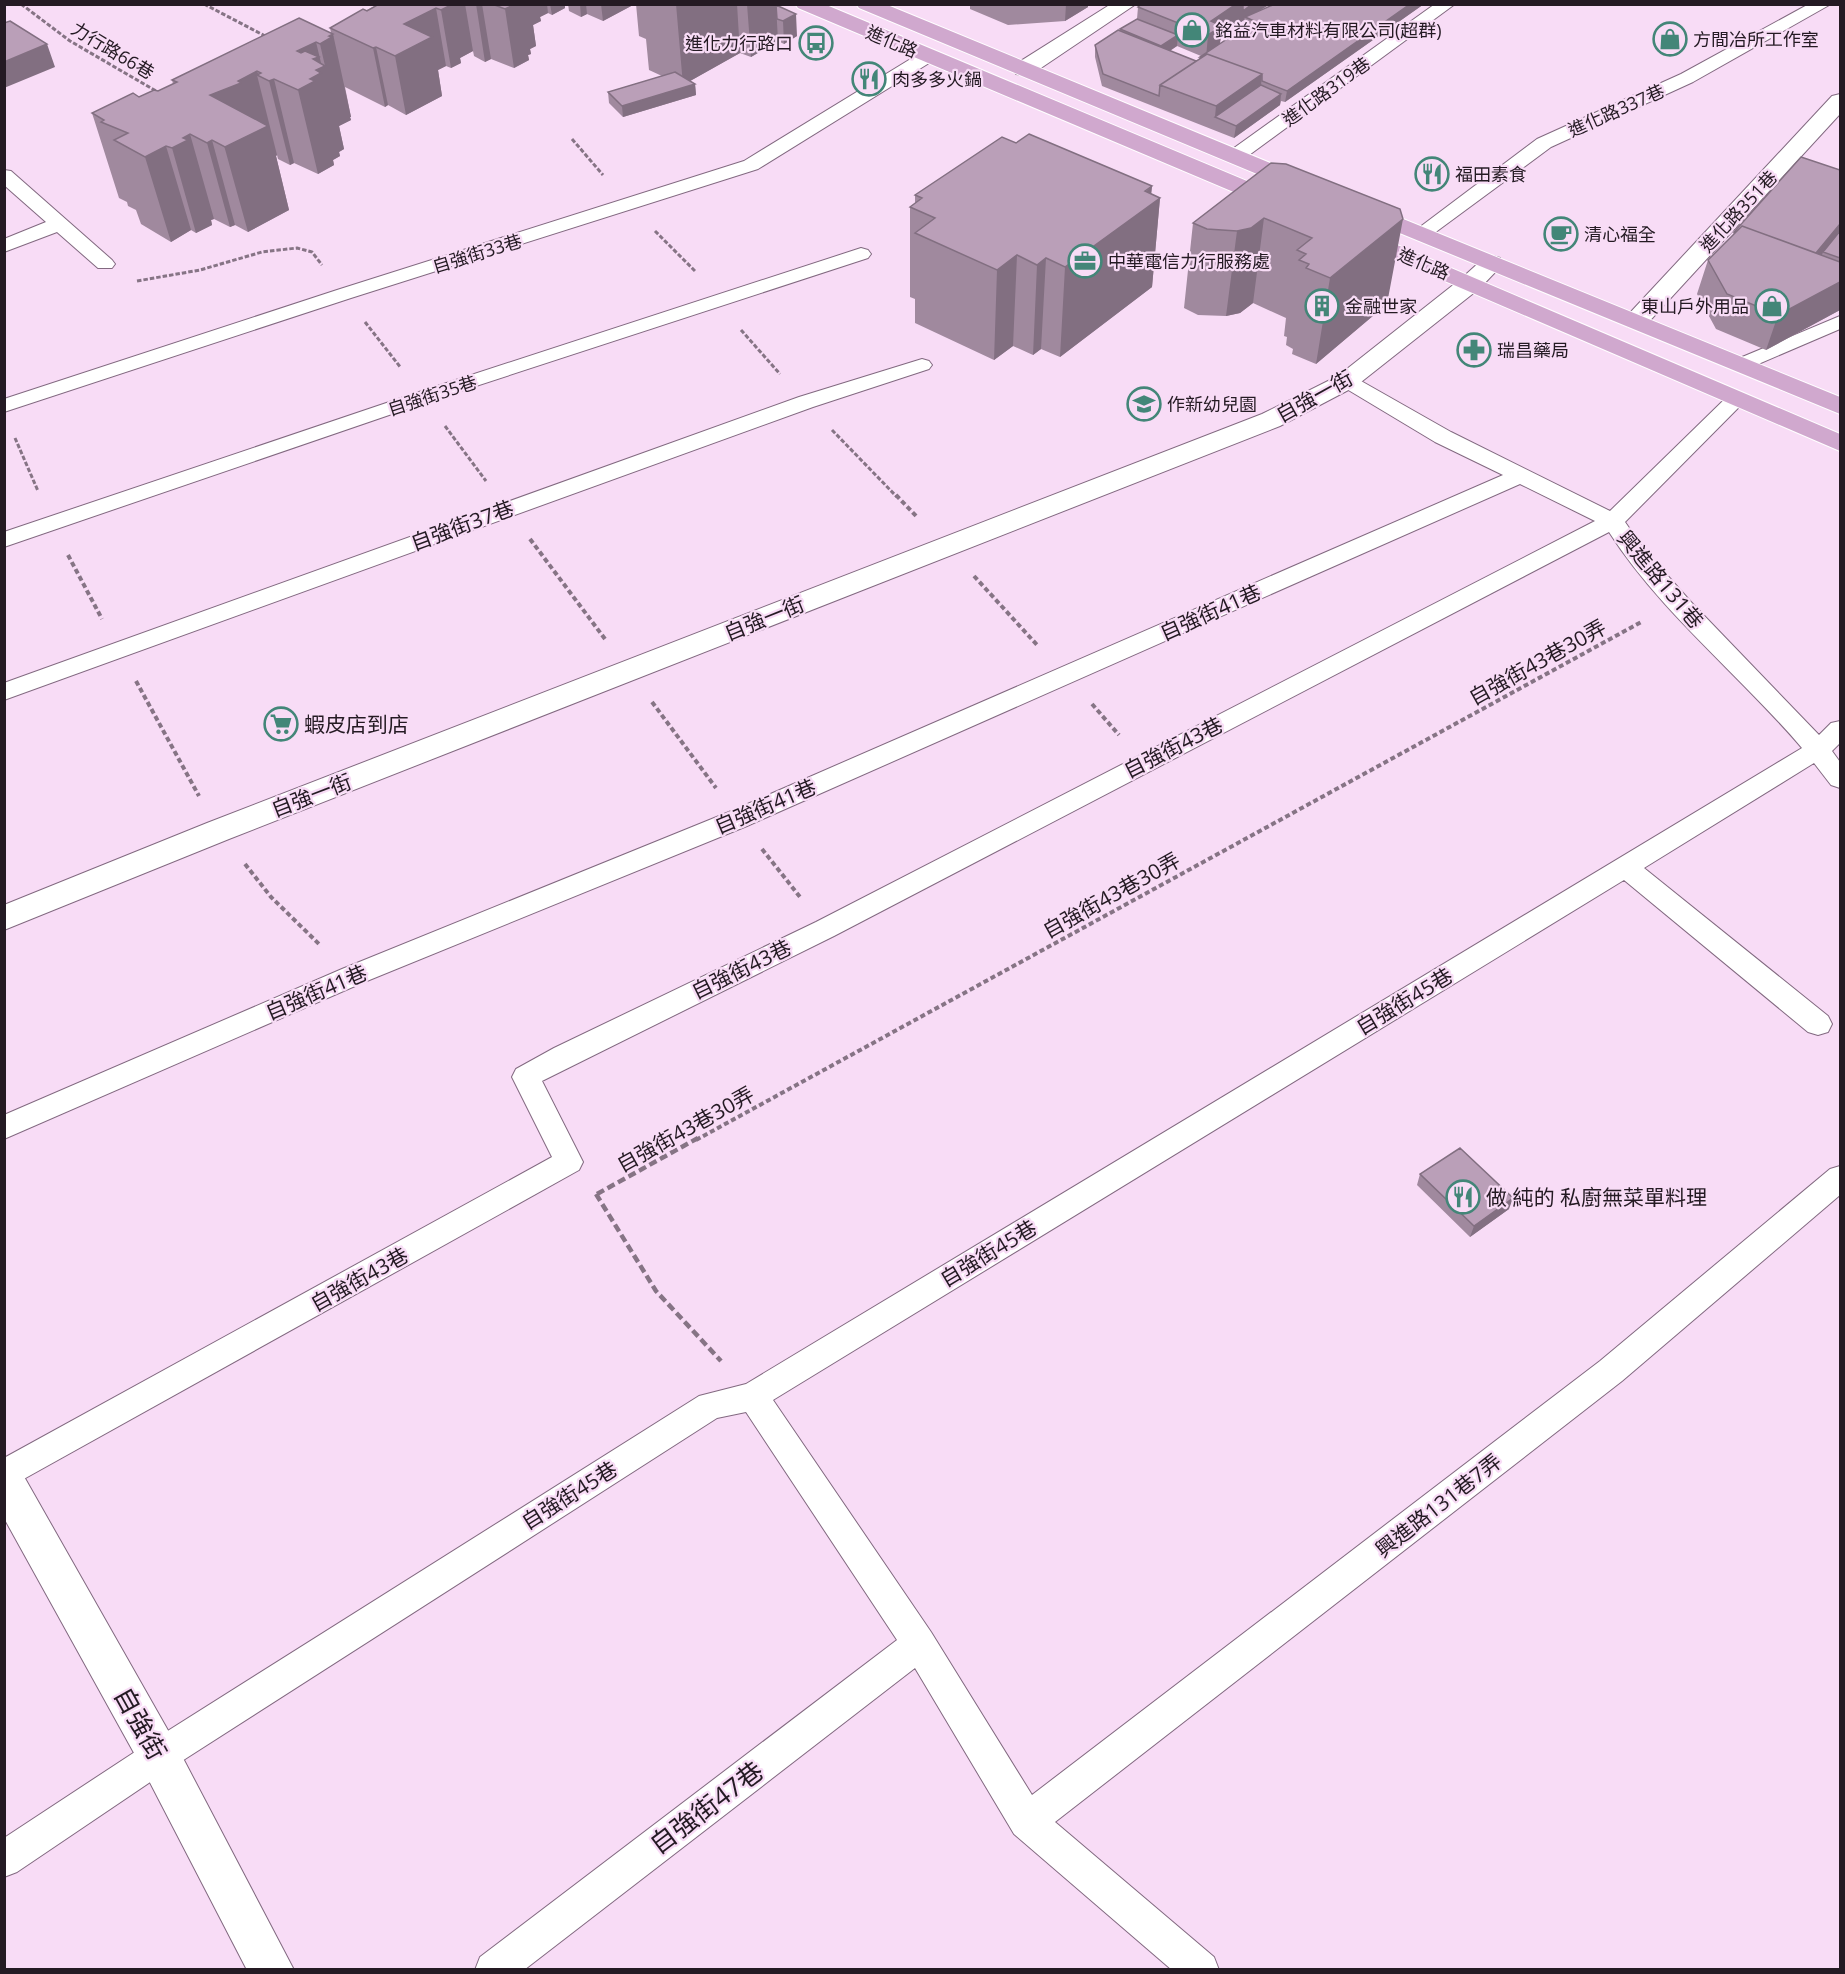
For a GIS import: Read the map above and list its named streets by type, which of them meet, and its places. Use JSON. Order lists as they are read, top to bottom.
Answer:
{
  "streets": {
    "main road": ["進化路"],
    "street": ["進化路351巷", "自強一街", "自強街"],
    "lane": [
      "進化路319巷",
      "進化路337巷",
      "自強街33巷",
      "自強街35巷",
      "自強街37巷",
      "興進路131巷",
      "自強街41巷",
      "自強街43巷",
      "自強街45巷",
      "興進路131巷7弄",
      "自強街47巷"
    ],
    "path": ["力行路66巷", "自強街43巷30弄"]
  },
  "crossings": [
    ["進化路", "進化路319巷"],
    ["進化路", "進化路337巷"],
    ["進化路", "進化路351巷"],
    ["進化路", "自強街33巷"],
    ["進化路", "自強一街"],
    ["進化路", "自強街43巷"],
    ["自強一街", "興進路131巷"],
    ["興進路131巷", "自強街41巷"],
    ["興進路131巷", "自強街43巷30弄"],
    ["興進路131巷", "自強街43巷"],
    ["興進路131巷", "自強街45巷"],
    ["自強街43巷", "自強街"],
    ["自強街45巷", "自強街"]
  ],
  "places": {
    "shop": ["銘益汽車材料有限公司(超群)", "方間冶所工作室", "東山戶外用品"],
    "bus stop": ["進化力行路口"],
    "restaurant": ["肉多多火鍋", "福田素食", "做 純的 私廚無菜單料理"],
    "cafe": ["清心福全"],
    "office": ["中華電信力行服務處"],
    "building": ["金融世家"],
    "pharmacy": ["瑞昌藥局"],
    "school or university": ["作新幼兒園"],
    "supermarket": ["蝦皮店到店"]
  }
}
